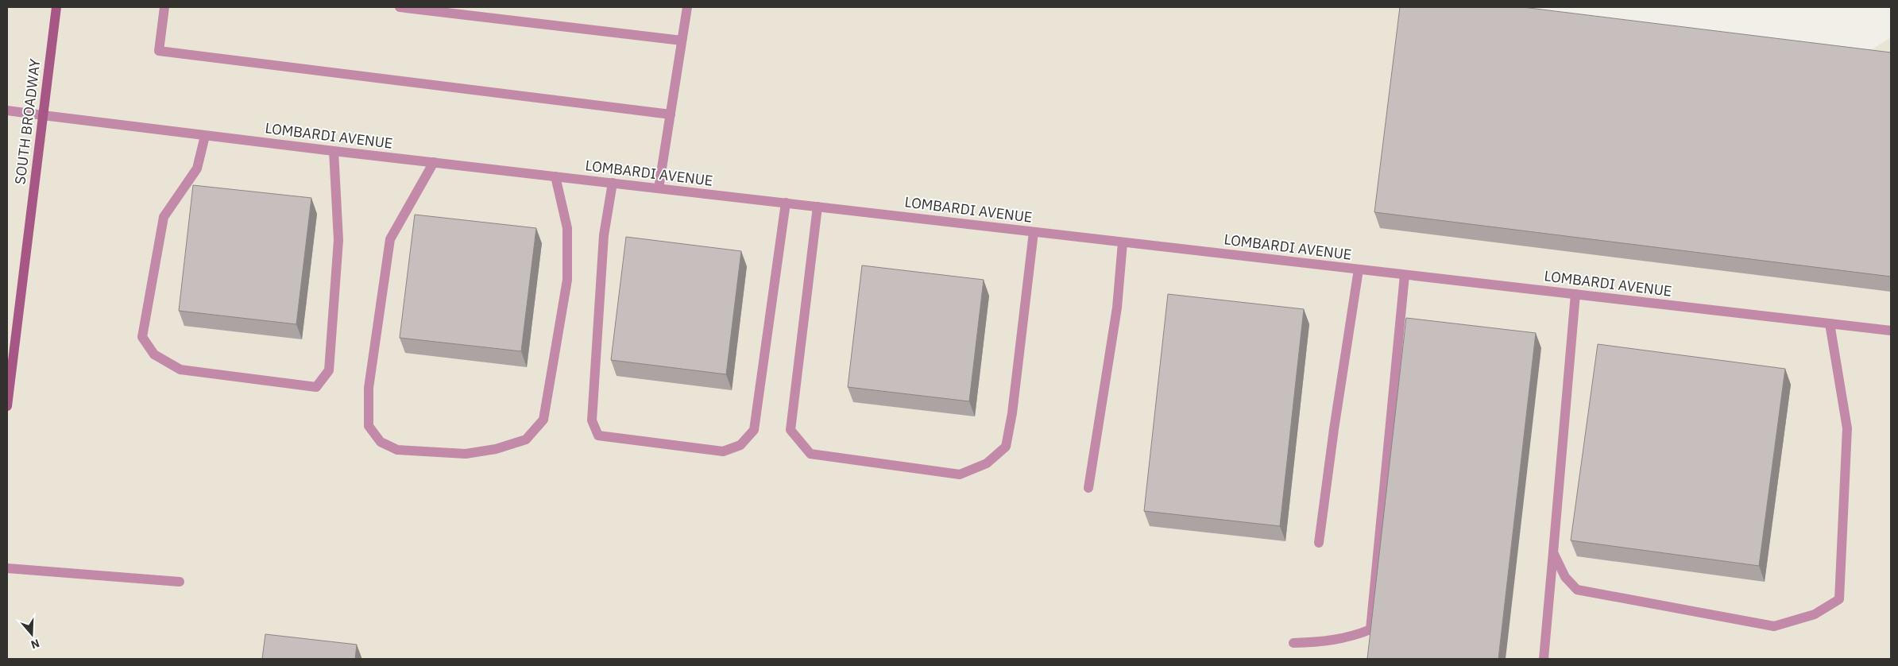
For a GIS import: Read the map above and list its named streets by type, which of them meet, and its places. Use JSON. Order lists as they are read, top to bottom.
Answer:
{
  "streets": {
    "street": ["SOUTH BROADWAY", "LOMBARDI AVENUE"]
  },
  "crossings": [
    ["SOUTH BROADWAY", "LOMBARDI AVENUE"]
  ],
  "north": "bottom"
}
